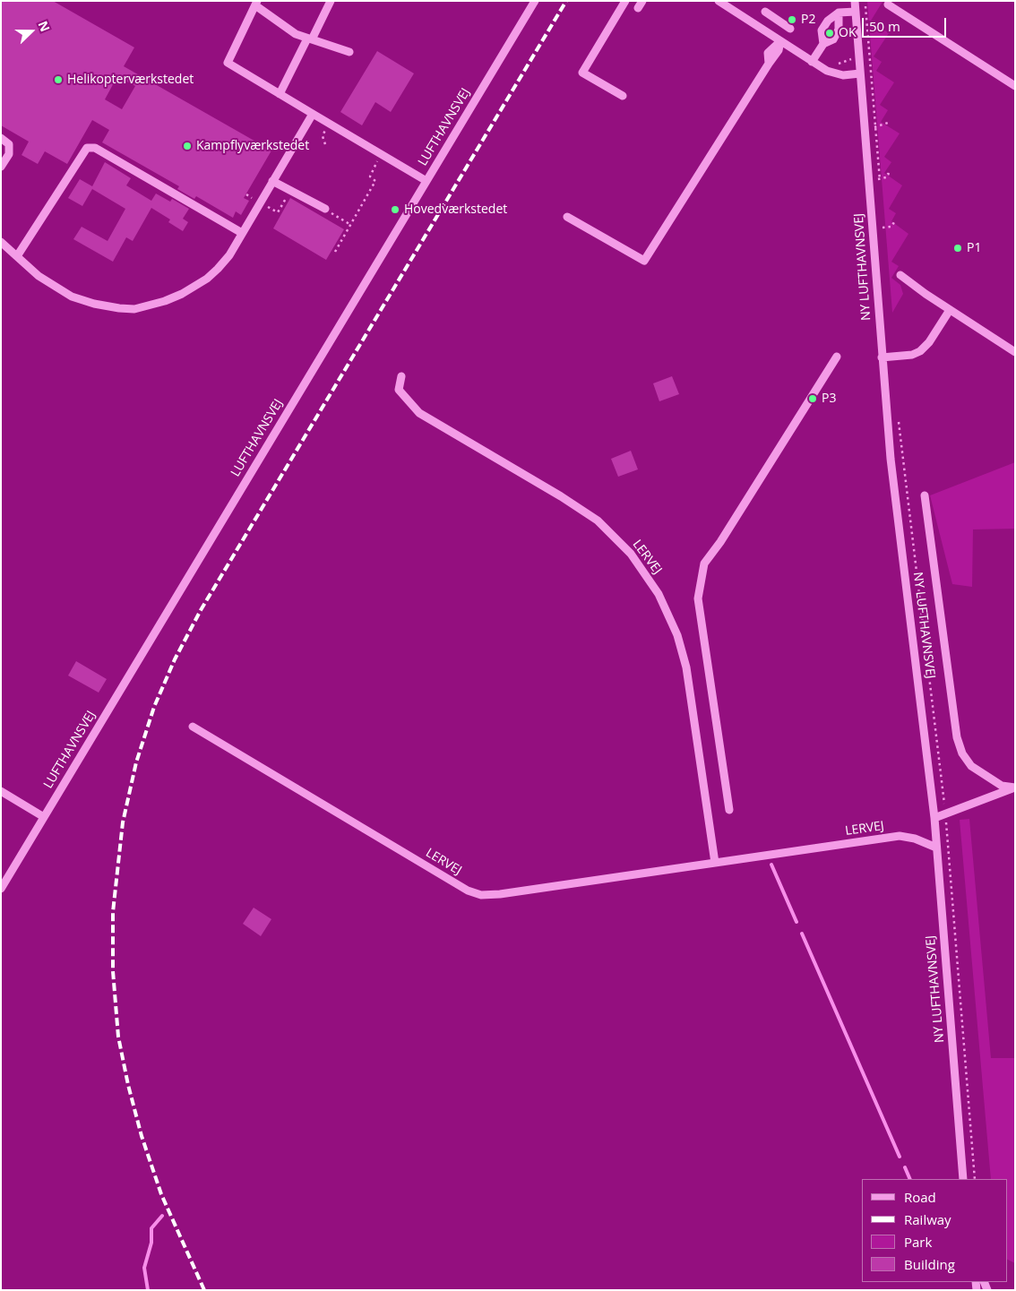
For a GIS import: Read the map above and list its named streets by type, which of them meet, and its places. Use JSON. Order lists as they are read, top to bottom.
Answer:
{
  "streets": {
    "street": ["LUFTHAVNSVEJ", "NY LUFTHAVNSVEJ", "LERVEJ"]
  },
  "crossings": [
    ["NY LUFTHAVNSVEJ", "LERVEJ"]
  ],
  "places": [
    "P2",
    "OK",
    "Helikopterværkstedet",
    "Kampflyværkstedet",
    "Hovedværkstedet",
    "P1",
    "P3"
  ],
  "legend": [
    "Road",
    "Railway",
    "Park",
    "Building"
  ],
  "scale_bar": "50 m",
  "north": "right"
}
